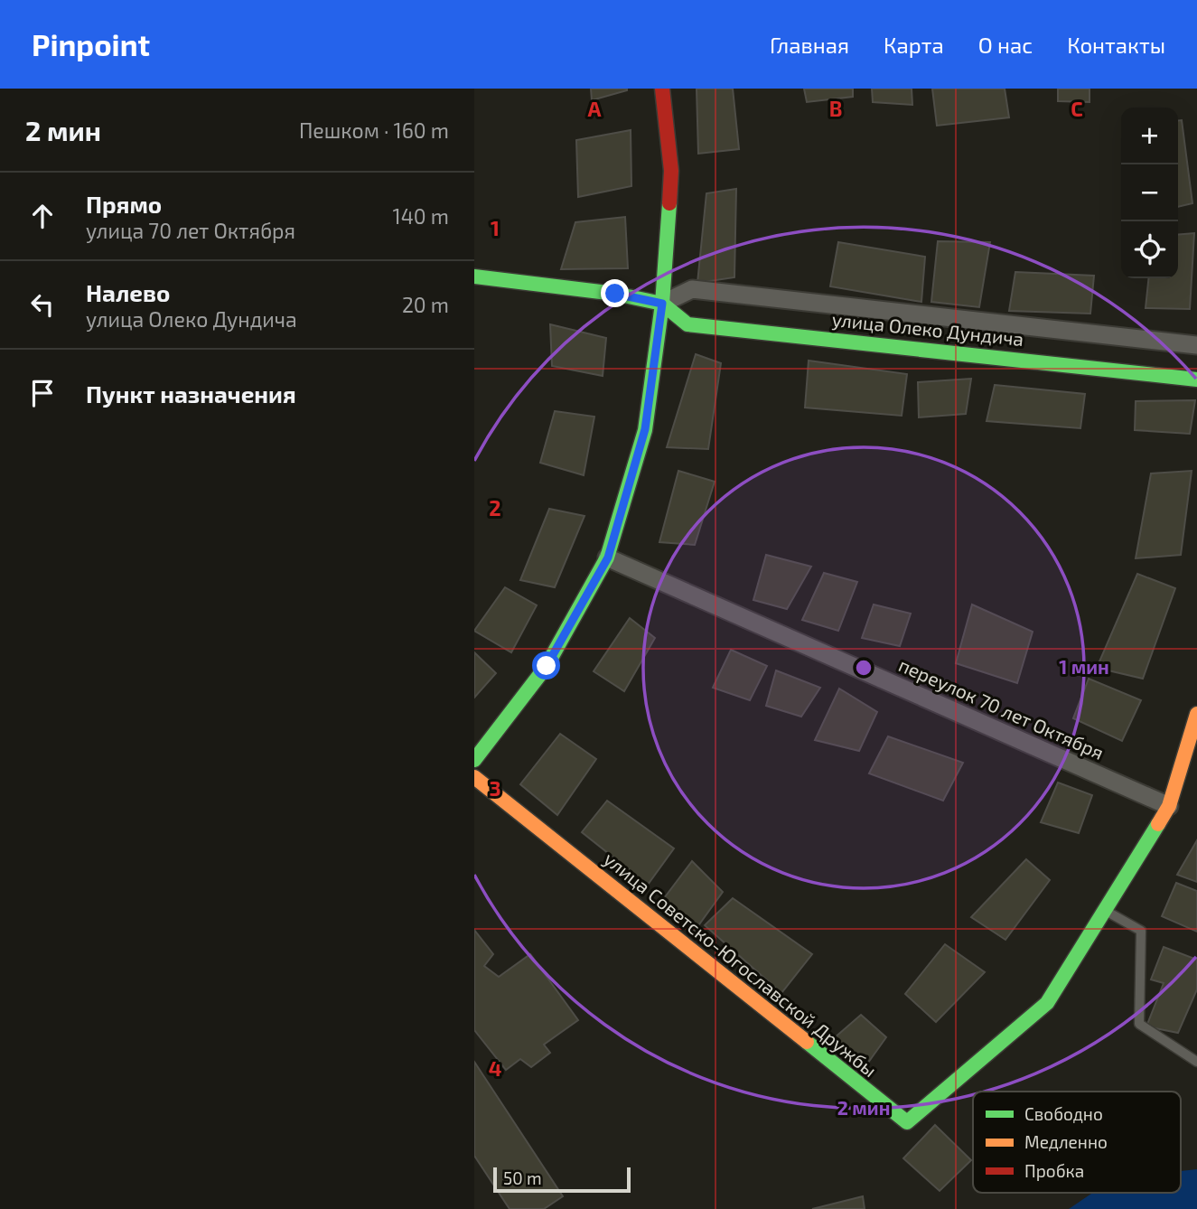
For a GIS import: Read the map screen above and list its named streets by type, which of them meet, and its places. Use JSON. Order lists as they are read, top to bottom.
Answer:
{
  "streets": {
    "street": ["улица Олеко Дундича", "переулок 70 лет Октября", "улица Советско-Югославской Дружбы"]
  },
  "crossings": [
    ["переулок 70 лет Октября", "улица Советско-Югославской Дружбы"]
  ],
  "legend": ["Свободно", "Медленно", "Пробка"],
  "scale_bar": "50 m",
  "page": {
    "header": "Pinpoint",
    "nav": [
      "Главная",
      "Карта",
      "О нас",
      "Контакты"
    ],
    "heading": ["2 мин", "Пешком · 160 m"],
    "map_buttons": ["+", "−"],
    "list": [
      ["Прямо", "улица 70 лет Октября", "140 m"],
      ["Налево", "улица Олеко Дундича", "20 m"],
      "Пункт назначения"
    ],
    "scale": "50 m"
  },
  "grid": {
    "columns": ["A", "B", "C"],
    "rows": [
      "1",
      "2",
      "3",
      "4"
    ]
  },
  "rings": ["1 мин", "2 мин"]
}
